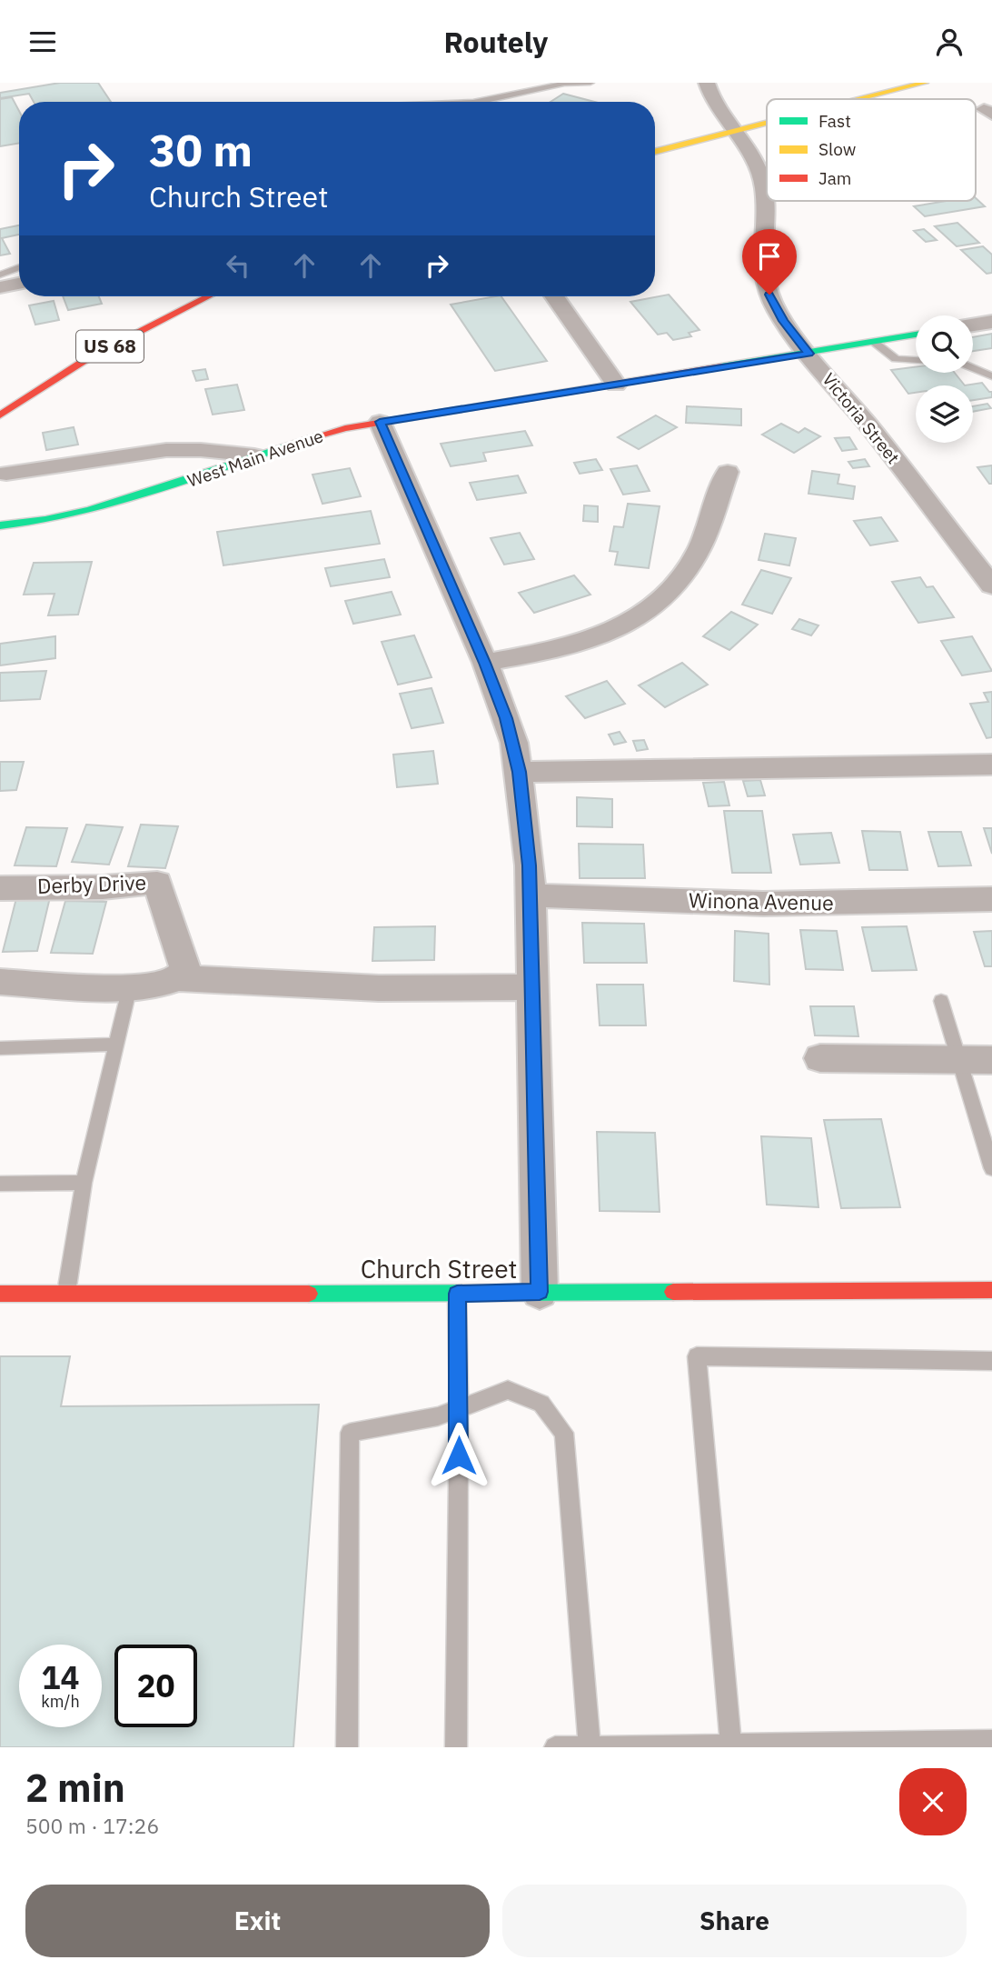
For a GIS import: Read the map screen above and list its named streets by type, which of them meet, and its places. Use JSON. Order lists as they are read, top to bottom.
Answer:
{
  "streets": {
    "street": [
      "US 68",
      "Victoria Street",
      "West Main Avenue",
      "Derby Drive",
      "Winona Avenue",
      "Church Street"
    ]
  },
  "crossings": [
    ["Victoria Street", "West Main Avenue"]
  ],
  "legend": ["Fast", "Slow", "Jam"],
  "page": {
    "header": "Routely",
    "turn": ["30 m", "Church Street"],
    "speed": "14 km/h",
    "limit": "20",
    "heading": ["2 min", "500 m · 17:26"],
    "buttons": ["Exit", "Share"]
  }
}
